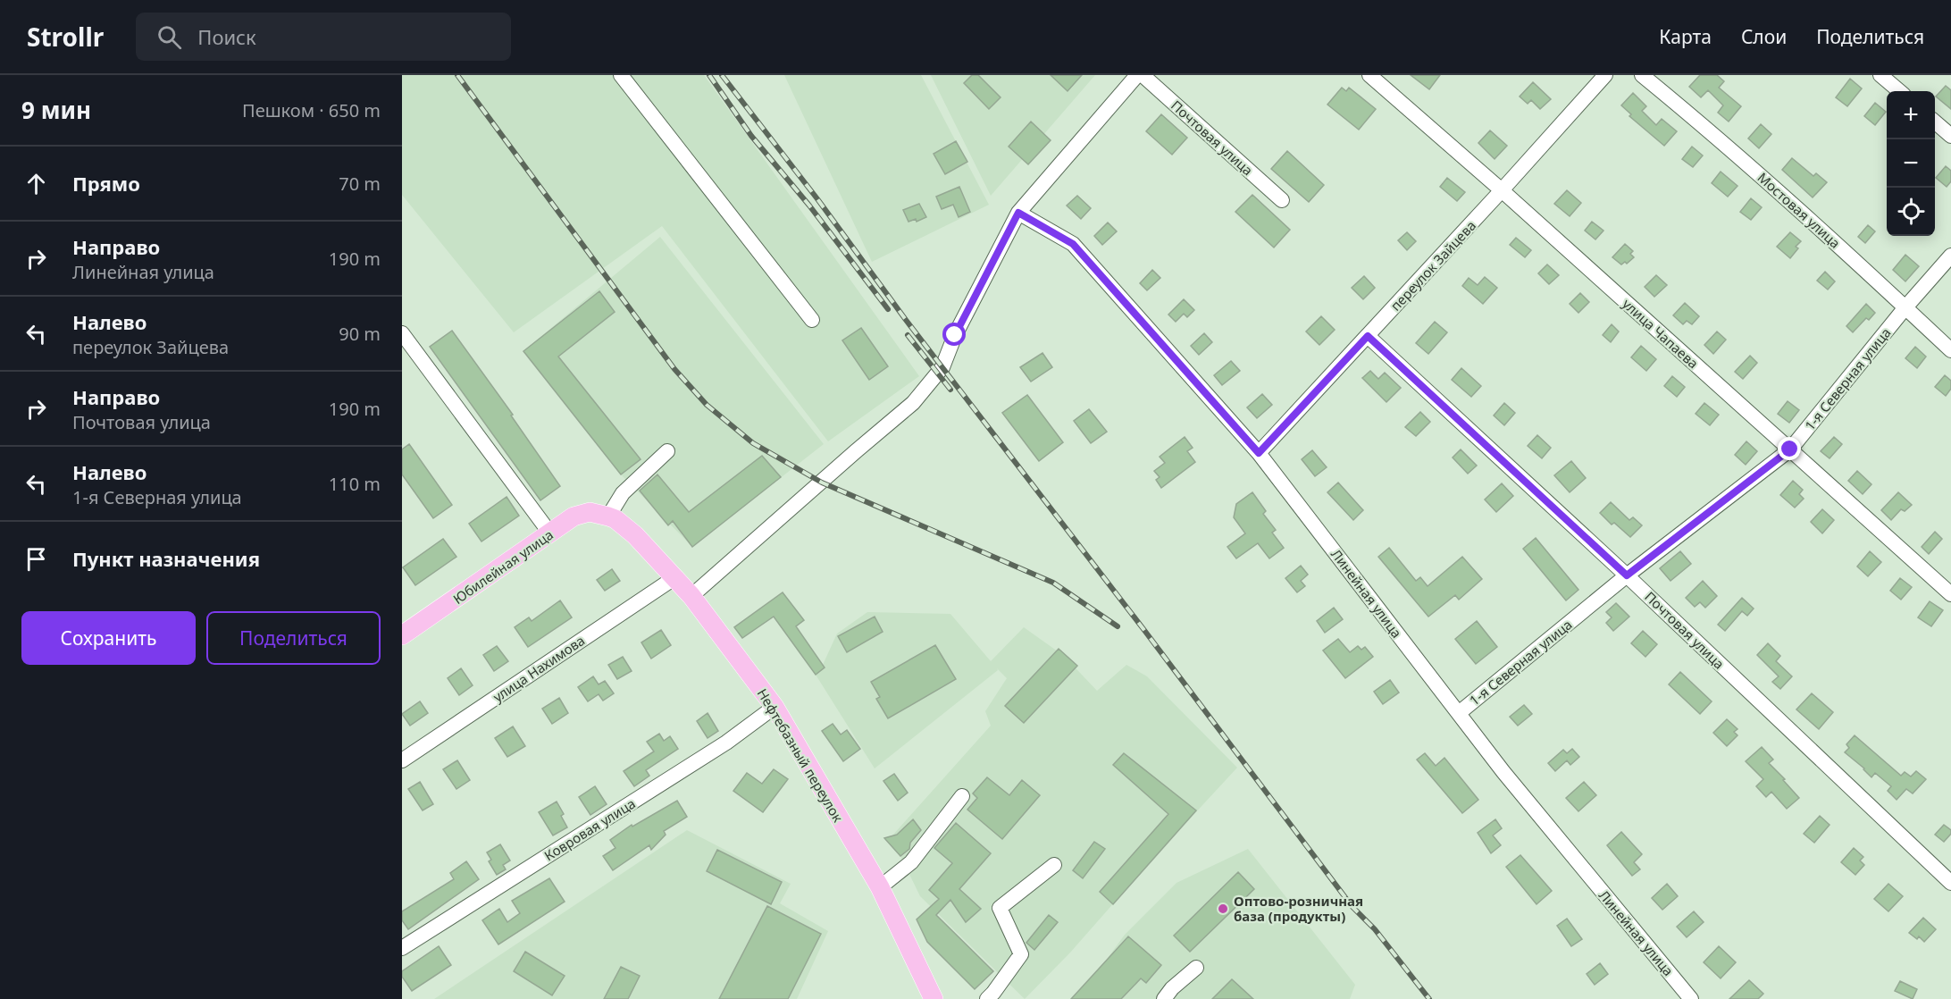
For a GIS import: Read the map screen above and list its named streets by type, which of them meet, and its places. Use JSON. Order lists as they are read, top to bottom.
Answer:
{
  "streets": {
    "main road": ["Юбилейная улица", "Нефтебазный переулок"],
    "street": [
      "Почтовая улица",
      "Мостовая улица",
      "переулок Зайцева",
      "улица Чапаева",
      "1-я Северная улица",
      "Линейная улица",
      "улица Нахимова",
      "Ковровая улица"
    ]
  },
  "crossings": [
    ["Почтовая улица", "переулок Зайцева"],
    ["Почтовая улица", "1-я Северная улица"],
    ["Мостовая улица", "1-я Северная улица"],
    ["переулок Зайцева", "улица Чапаева"],
    ["переулок Зайцева", "Линейная улица"],
    ["улица Чапаева", "1-я Северная улица"],
    ["1-я Северная улица", "Линейная улица"],
    ["Юбилейная улица", "Нефтебазный переулок"],
    ["улица Нахимова", "Нефтебазный переулок"],
    ["Нефтебазный переулок", "Ковровая улица"]
  ],
  "places": ["Оптово-розничная база (продукты)"],
  "page": {
    "header": "Strollr",
    "search": "Поиск",
    "nav": ["Карта", "Слои", "Поделиться"],
    "heading": ["9 мин", "Пешком · 650 m"],
    "map_buttons": ["+", "−"],
    "list": [
      ["Прямо", "70 m"],
      ["Направо", "Линейная улица", "190 m"],
      ["Налево", "переулок Зайцева", "90 m"],
      ["Направо", "Почтовая улица", "190 m"],
      ["Налево", "1-я Северная улица", "110 m"],
      "Пункт назначения"
    ],
    "buttons": ["Сохранить", "Поделиться"]
  }
}
